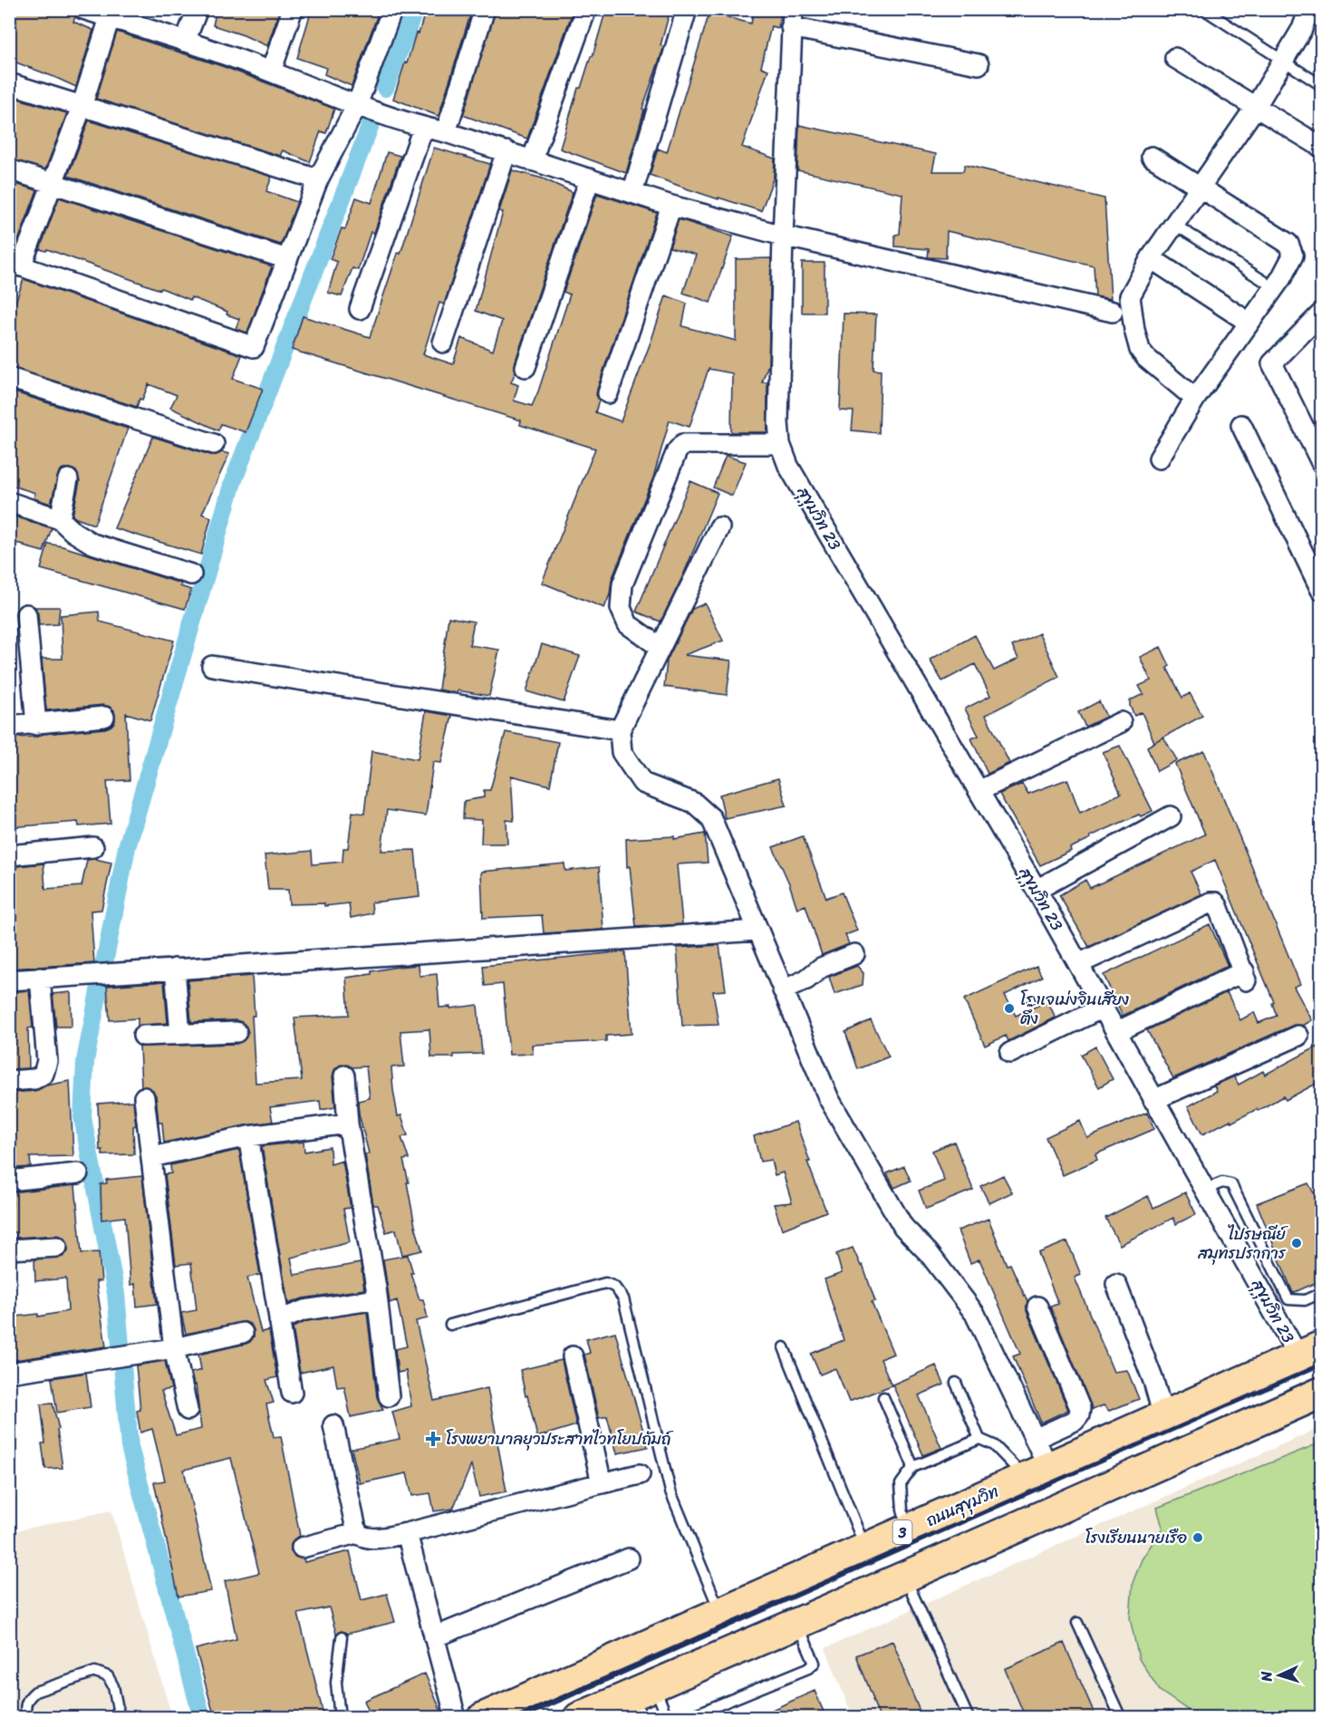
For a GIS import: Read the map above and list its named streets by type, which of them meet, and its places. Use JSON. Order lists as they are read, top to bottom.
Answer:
{
  "streets": {
    "highway": ["ถนนสุขุมวิท", "3"],
    "street": ["สุขุมวิท 23"]
  },
  "crossings": [
    ["สุขุมวิท 23", "ถนนสุขุมวิท"]
  ],
  "places": {
    "other": ["โรงเจเม่งจินเสียง ตึ๊ง", "ไปรษณีย์ สมุทรปราการ", "โรงเรียนนายเรือ"],
    "health": ["โรงพยาบาลยุวประสาทไวทโยปถัมถ์"]
  },
  "north": "left"
}
